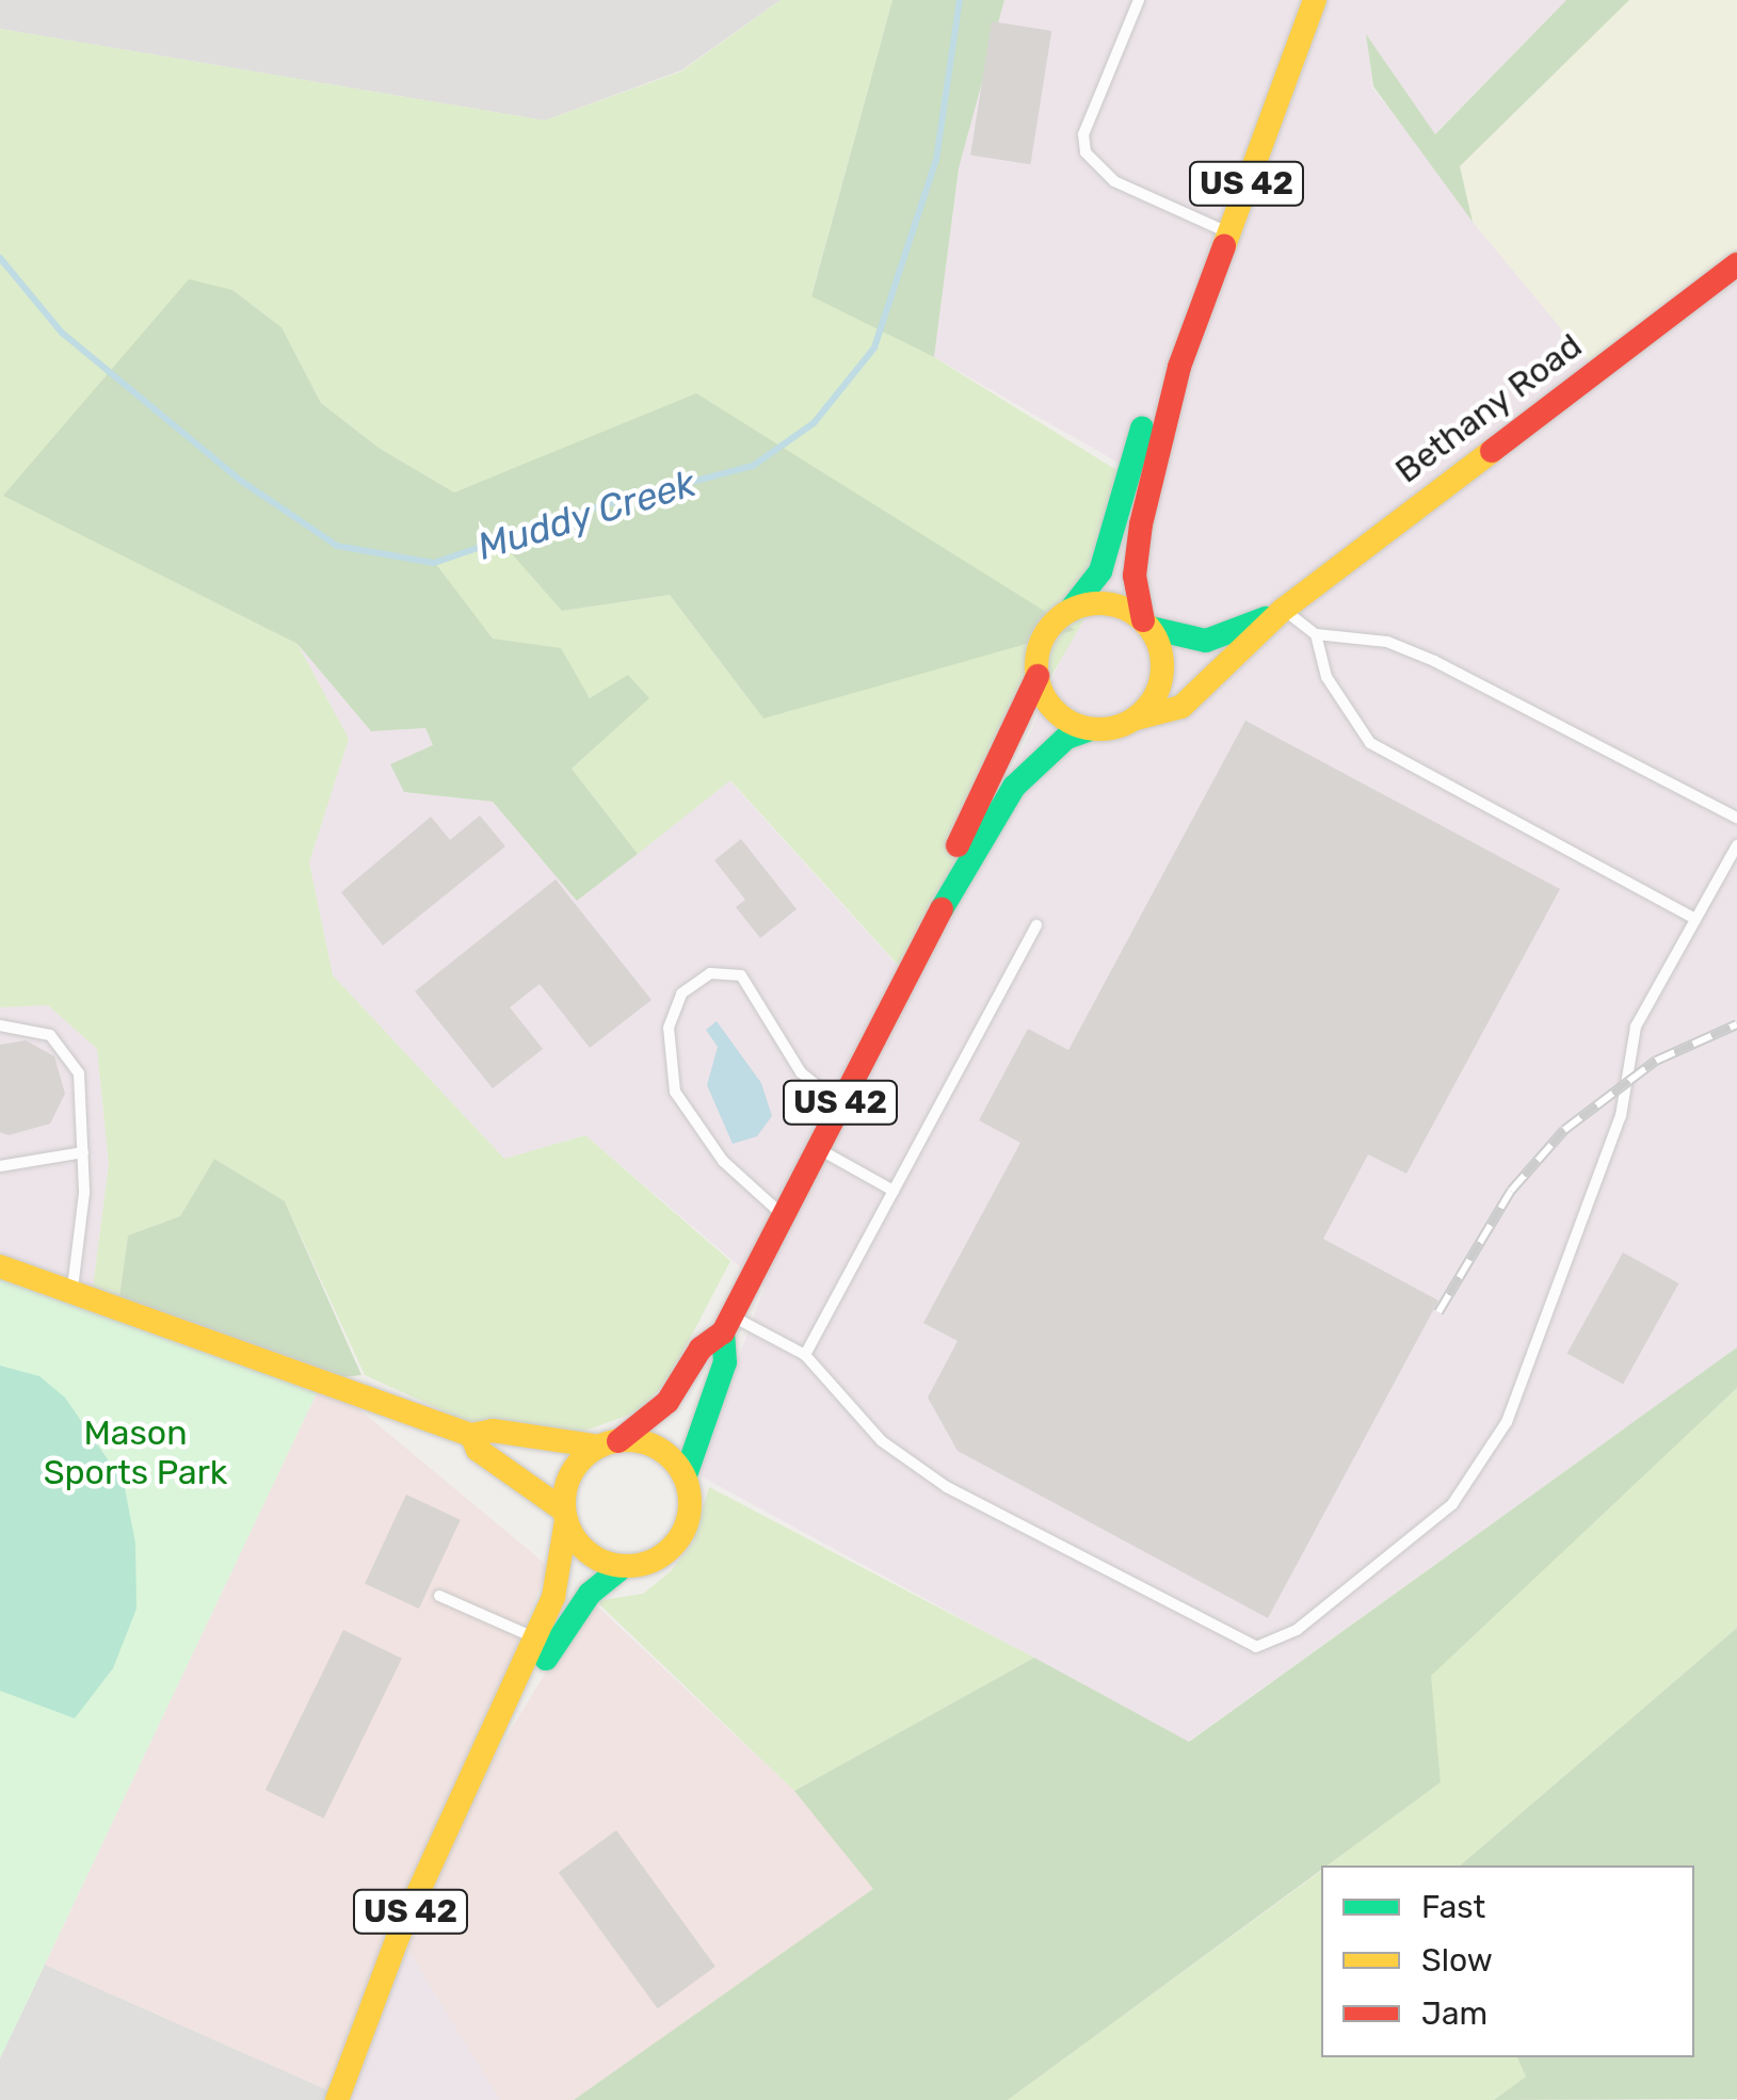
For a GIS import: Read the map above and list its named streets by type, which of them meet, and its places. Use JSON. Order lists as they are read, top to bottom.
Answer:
{
  "streets": {
    "main road": ["US 42", "Bethany Road"]
  },
  "crossings": [
    ["US 42", "Bethany Road"]
  ],
  "water": ["Muddy Creek"],
  "parks": ["Mason Sports Park"],
  "legend": ["Fast", "Slow", "Jam"]
}
